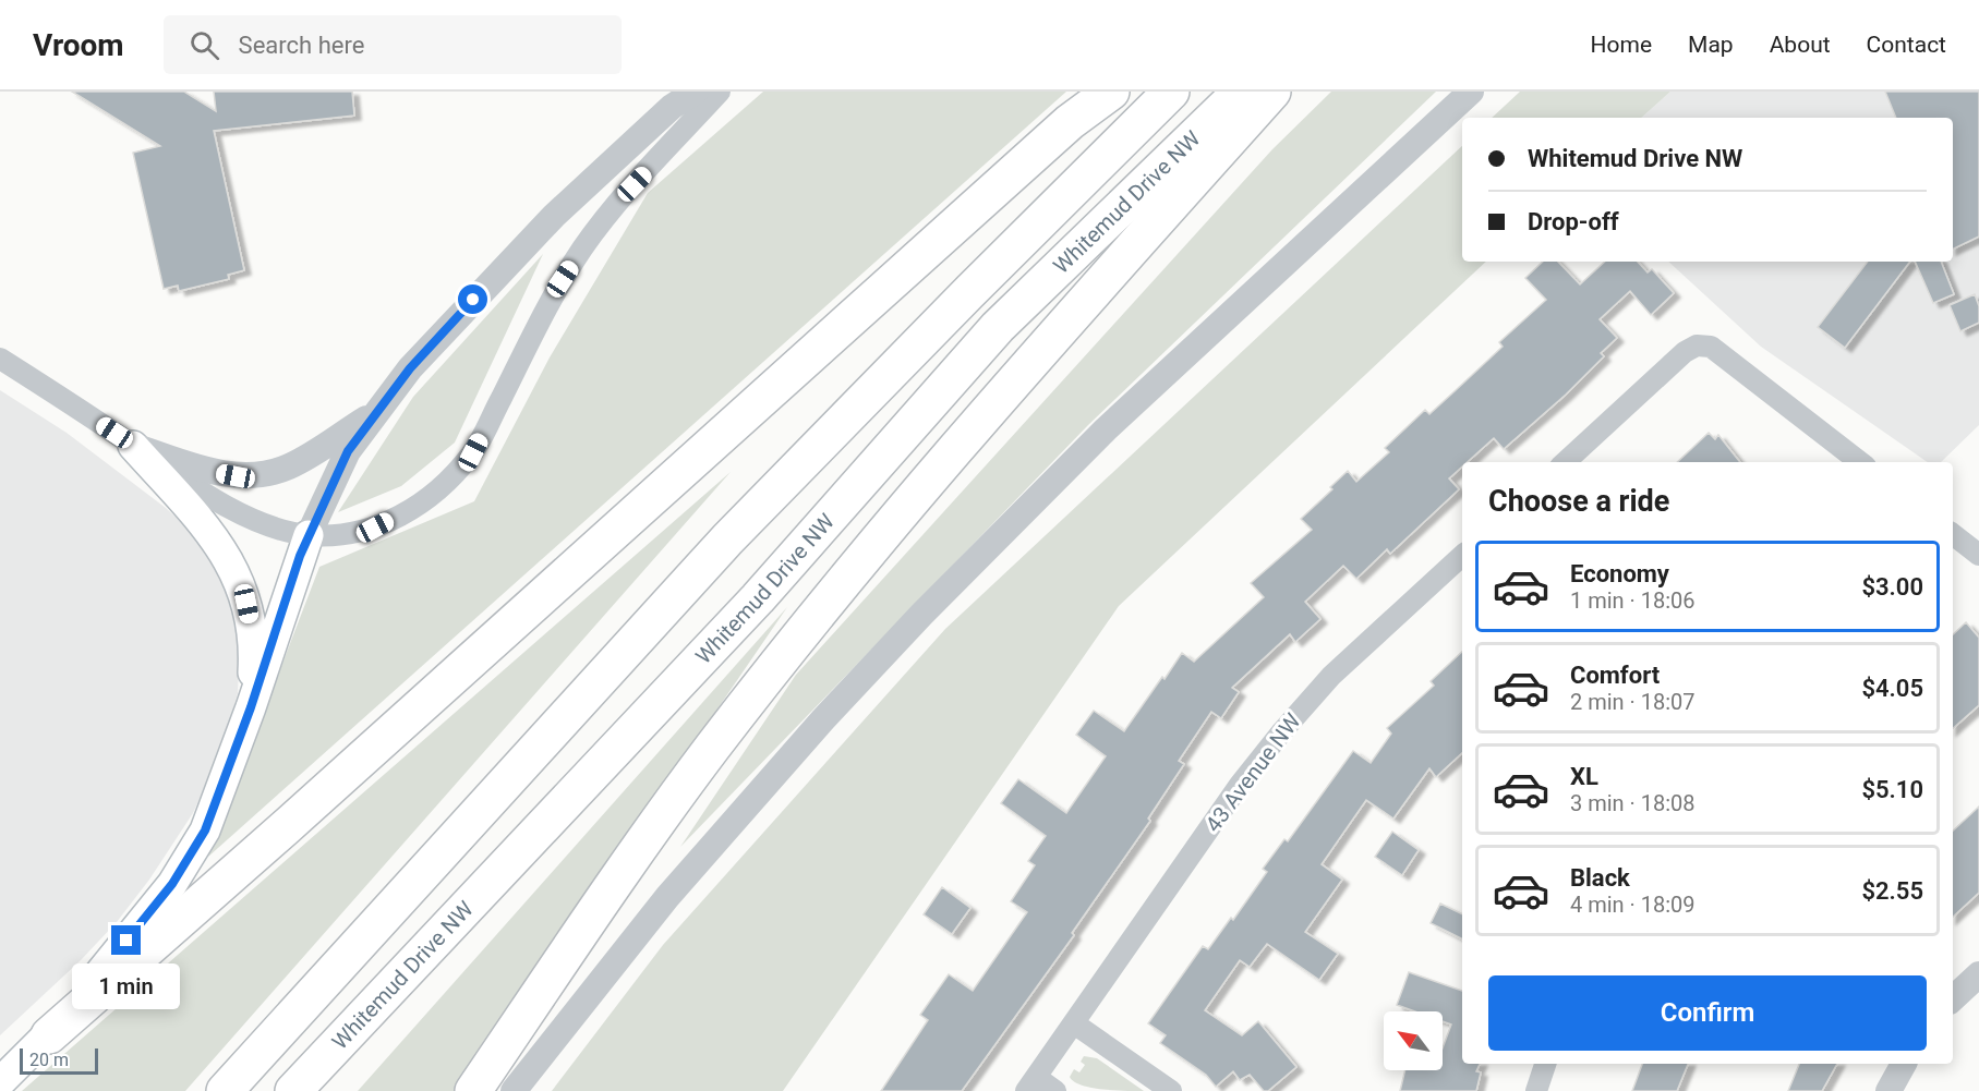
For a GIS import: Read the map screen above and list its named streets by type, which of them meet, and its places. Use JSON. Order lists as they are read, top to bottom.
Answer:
{
  "streets": {
    "highway": ["Whitemud Drive NW"],
    "street": ["43 Avenue NW"]
  },
  "scale_bar": "20 m",
  "north": "top left",
  "page": {
    "header": "Vroom",
    "search": "Search here",
    "nav": [
      "Home",
      "Map",
      "About",
      "Contact"
    ],
    "banner": ["Whitemud Drive NW", "Drop-off"],
    "heading": "Choose a ride",
    "list": [
      {
        "name": "Economy",
        "note": "1 min · 18:06",
        "value": "$3.00"
      },
      {
        "name": "Comfort",
        "note": "2 min · 18:07",
        "value": "$4.05"
      },
      {
        "name": "XL",
        "note": "3 min · 18:08",
        "value": "$5.10"
      },
      {
        "name": "Black",
        "note": "4 min · 18:09",
        "value": "$2.55"
      }
    ],
    "buttons": "Confirm",
    "bubble": "1 min",
    "scale": "20 m"
  }
}
